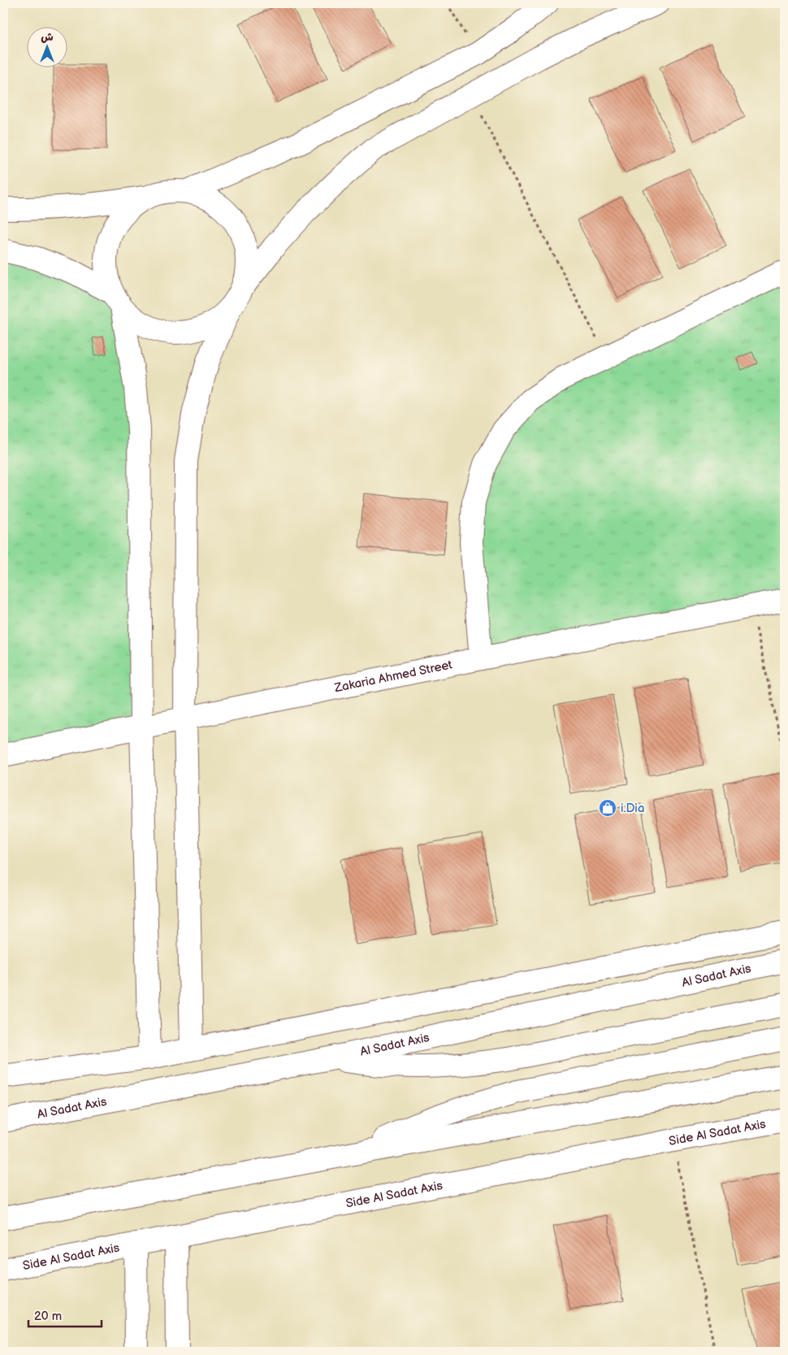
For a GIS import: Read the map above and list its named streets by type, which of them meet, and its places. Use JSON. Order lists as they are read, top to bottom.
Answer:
{
  "streets": {
    "street": ["Zakaria Ahmed Street", "Al Sadat Axis", "Side Al Sadat Axis"]
  },
  "places": {
    "shop": ["i.Dia"]
  },
  "scale_bar": "20 m",
  "north": "top"
}
